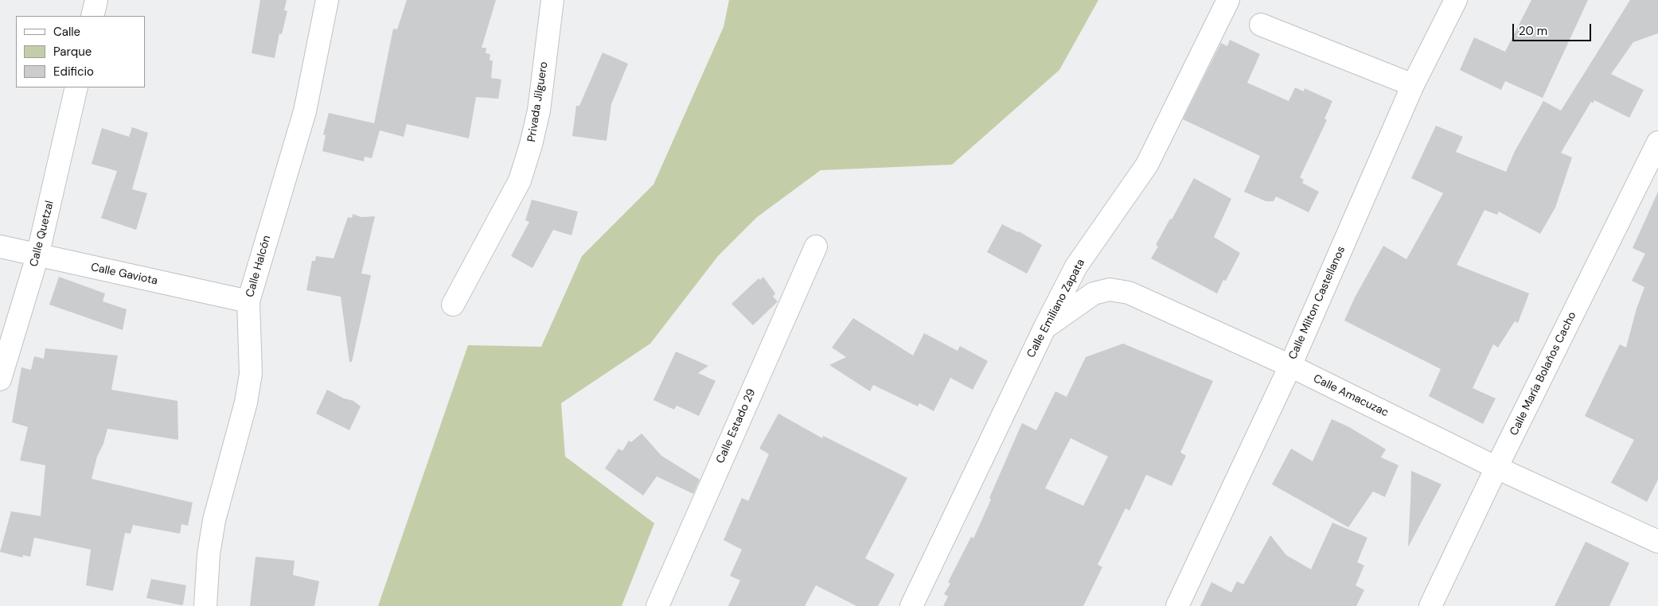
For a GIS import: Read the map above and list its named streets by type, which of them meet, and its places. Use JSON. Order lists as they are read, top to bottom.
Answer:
{
  "streets": {
    "street": [
      "Privada Jilguero",
      "Calle Quetzal",
      "Calle Halcón",
      "Calle Gaviota",
      "Calle Milton Castellanos",
      "Calle Emiliano Zapata",
      "Calle María Bolaños Cacho",
      "Calle Amacuzac",
      "Calle Estado 29"
    ]
  },
  "crossings": [
    ["Calle Quetzal", "Calle Gaviota"],
    ["Calle Halcón", "Calle Gaviota"],
    ["Calle Milton Castellanos", "Calle Amacuzac"],
    ["Calle Emiliano Zapata", "Calle Amacuzac"],
    ["Calle María Bolaños Cacho", "Calle Amacuzac"]
  ],
  "legend": ["Calle", "Parque", "Edificio"],
  "scale_bar": "20 m"
}
